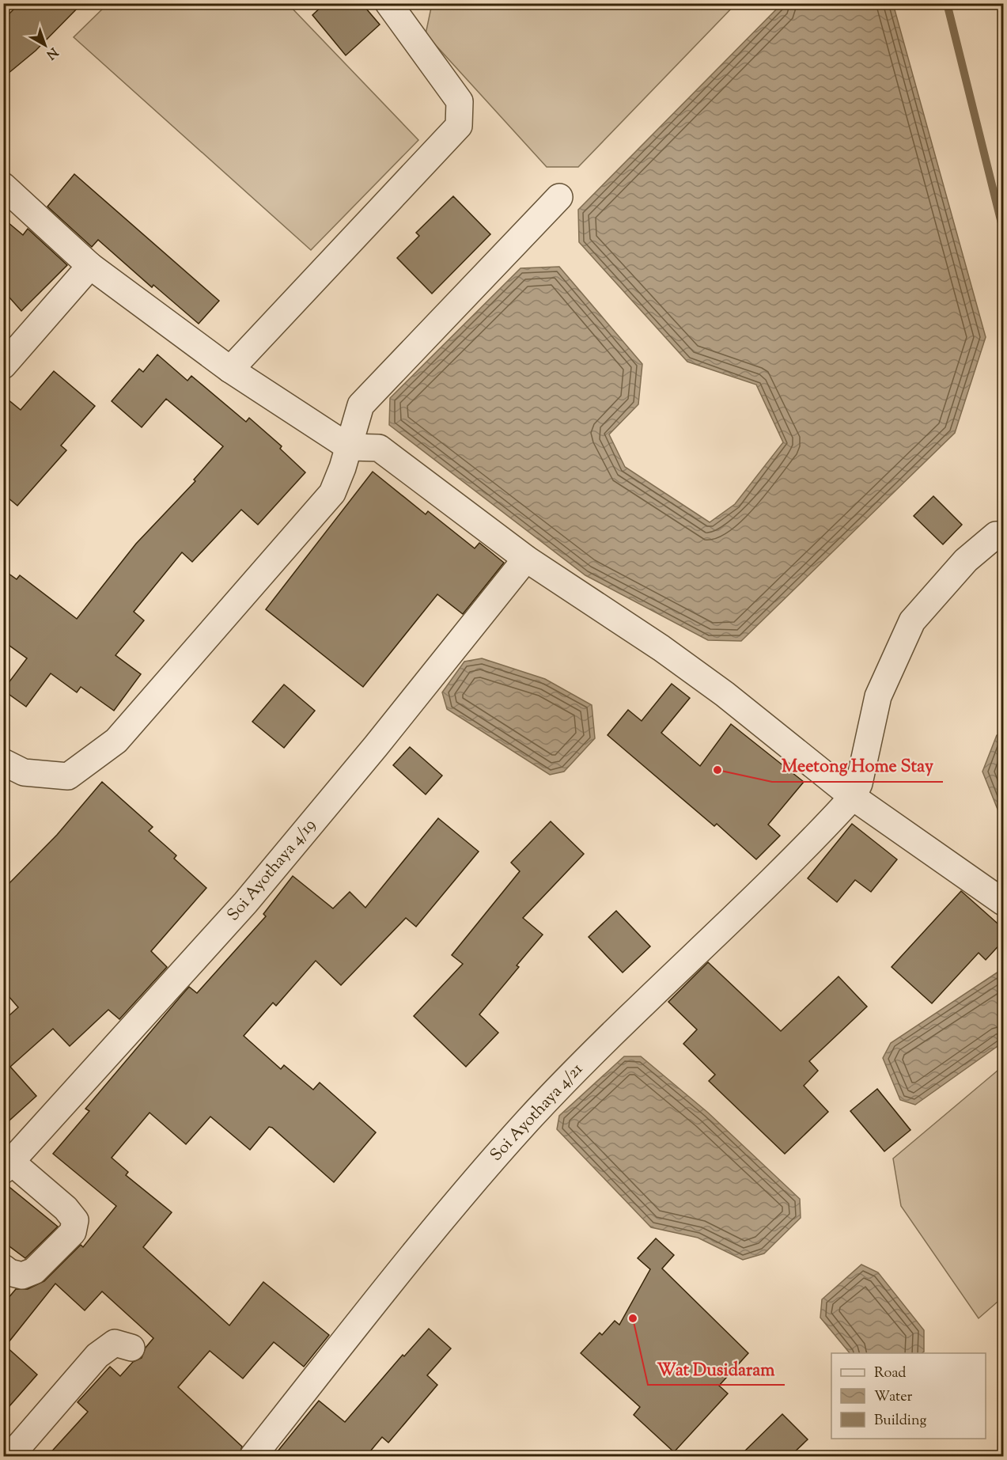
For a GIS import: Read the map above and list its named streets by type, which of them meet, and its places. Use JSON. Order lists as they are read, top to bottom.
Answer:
{
  "streets": {
    "street": ["Soi Ayothaya 4/19", "Soi Ayothaya 4/21"]
  },
  "places": ["Meetong Home Stay", "Wat Dusidaram"],
  "legend": ["Road", "Water", "Building"],
  "north": "bottom right"
}
